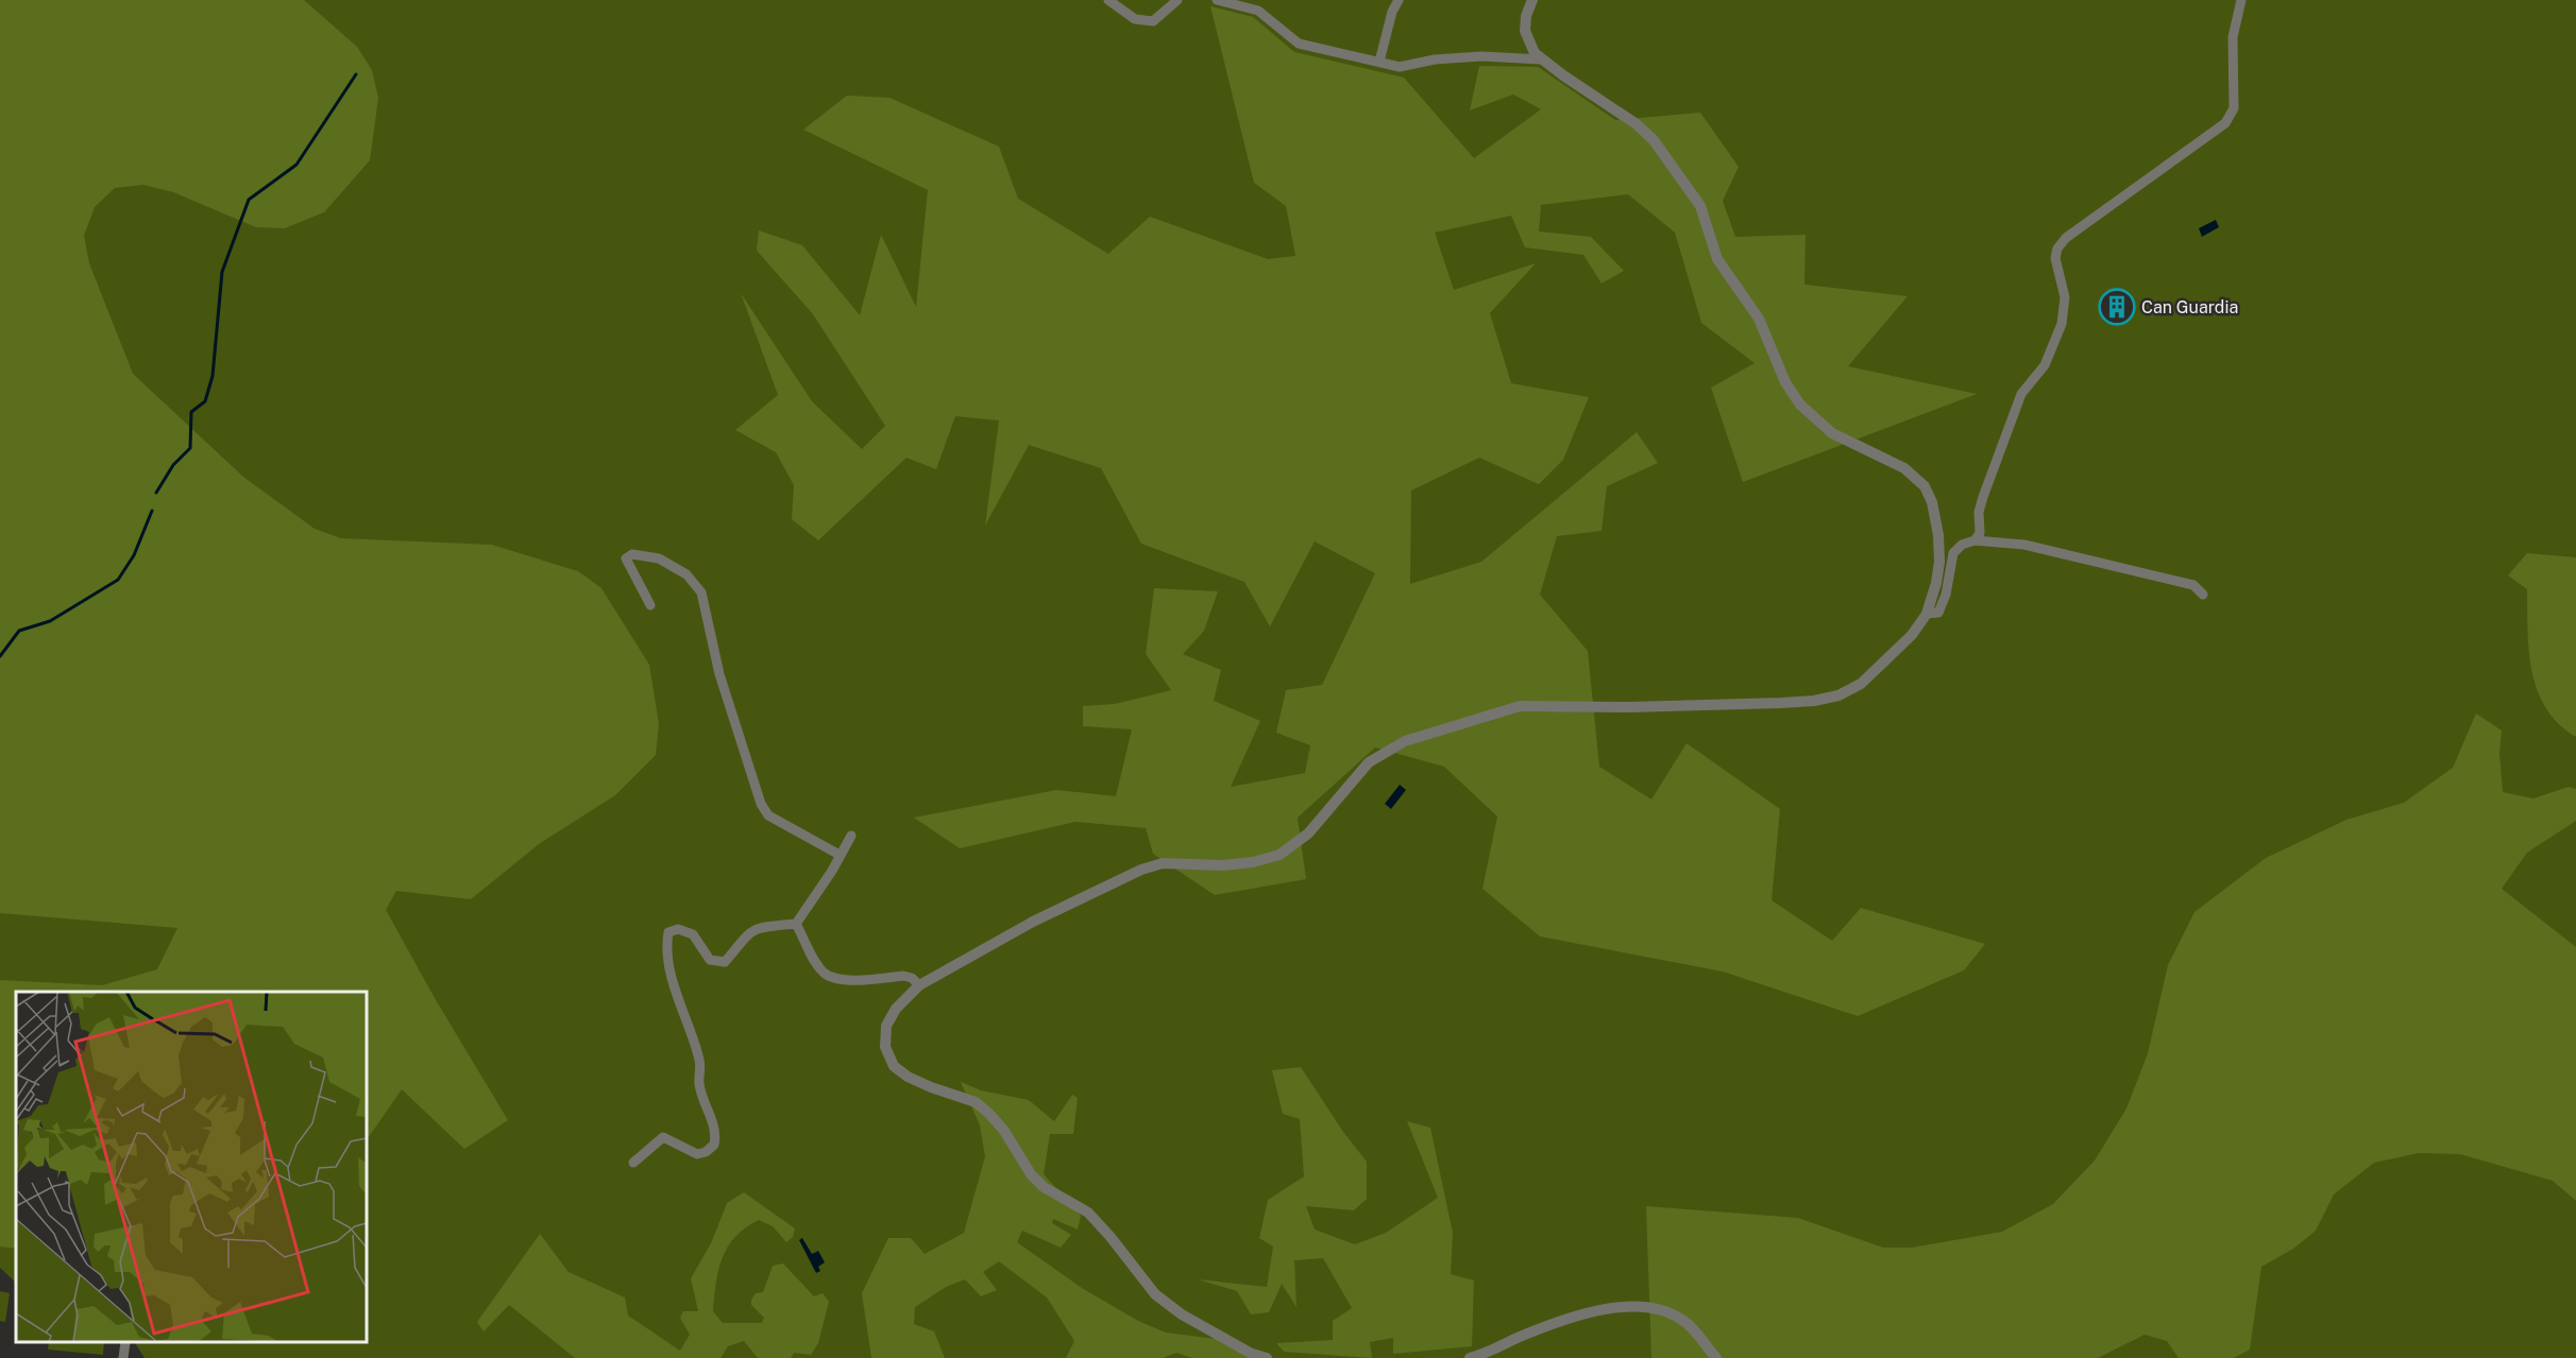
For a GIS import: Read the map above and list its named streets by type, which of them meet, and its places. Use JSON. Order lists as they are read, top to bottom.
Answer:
{
  "places": {
    "building": ["Can Guardia"]
  }
}
